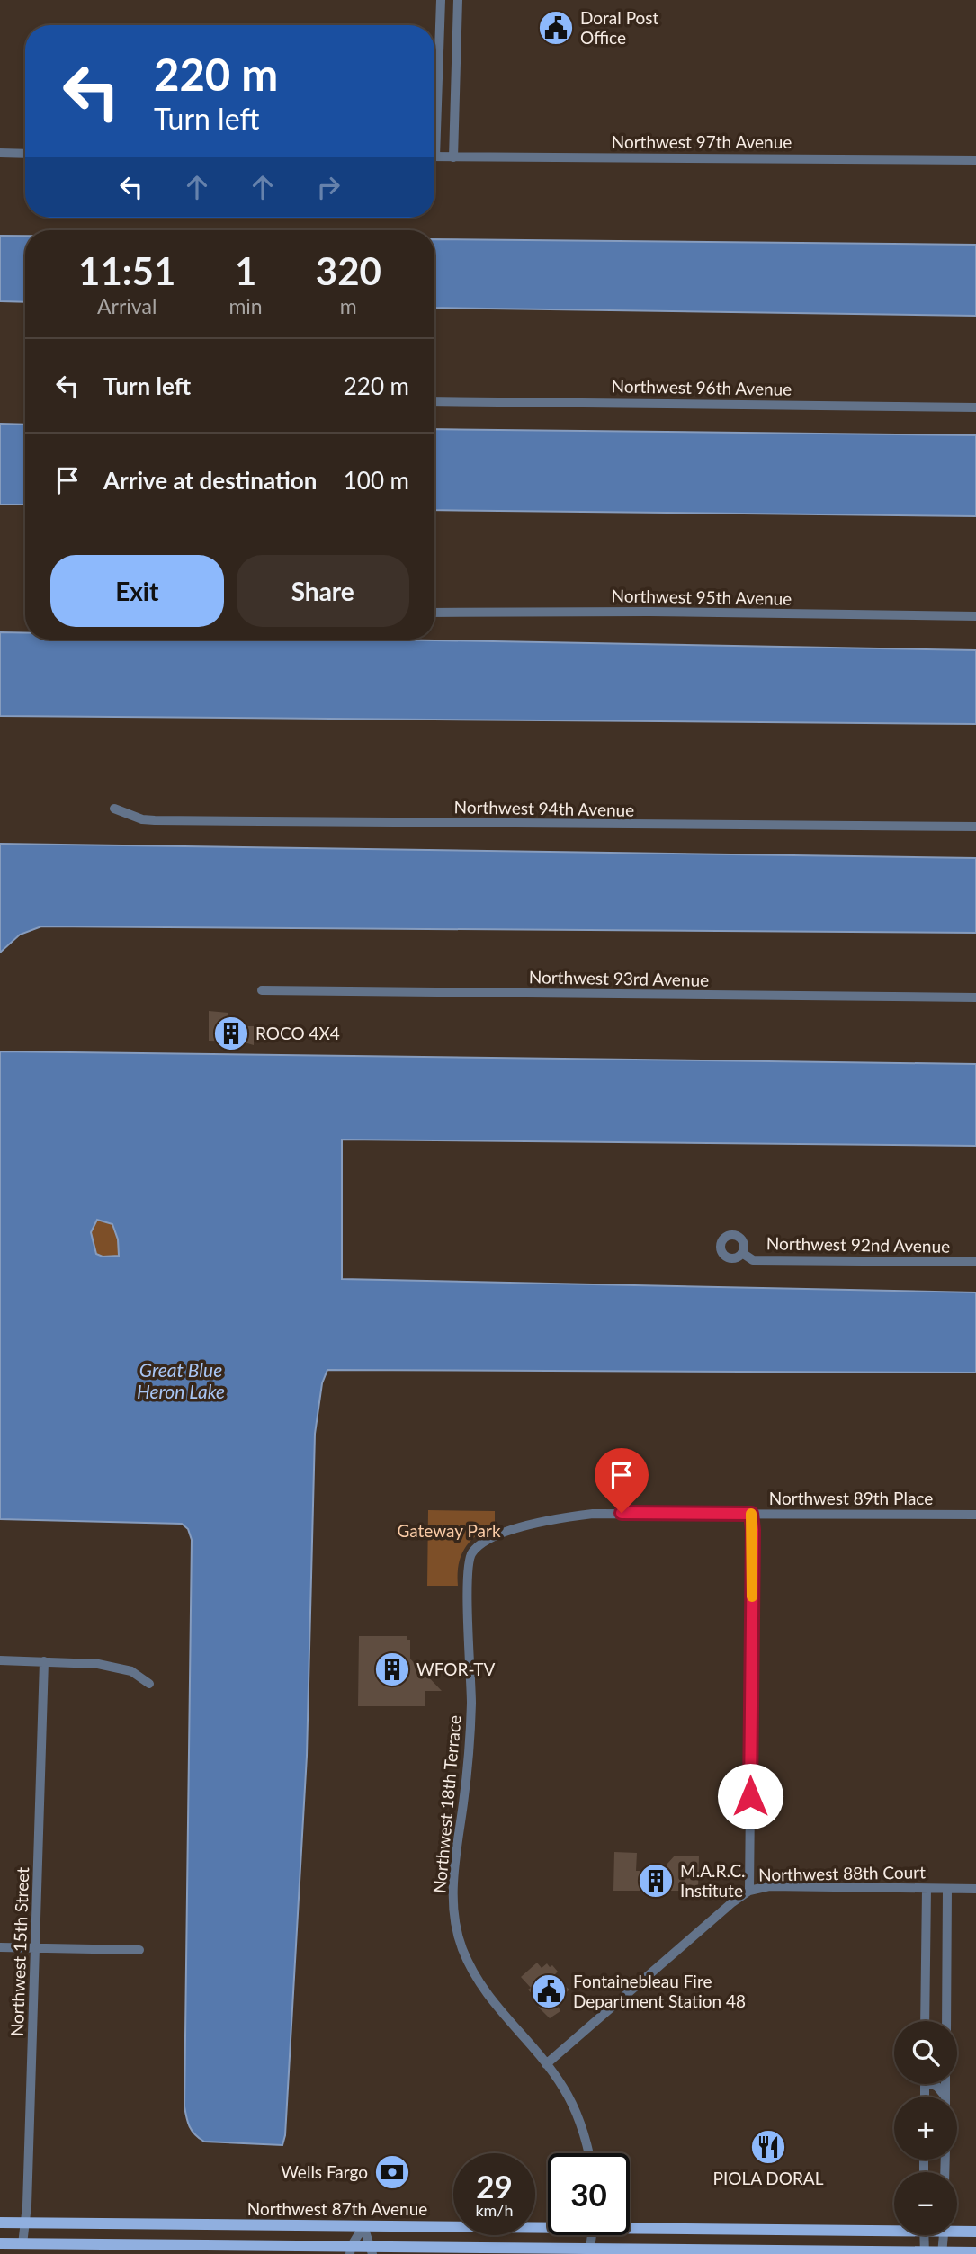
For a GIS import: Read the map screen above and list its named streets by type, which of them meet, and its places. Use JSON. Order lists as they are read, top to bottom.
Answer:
{
  "streets": {
    "main road": ["Northwest 87th Avenue"],
    "street": [
      "Northwest 97th Avenue",
      "Northwest 96th Avenue",
      "Northwest 95th Avenue",
      "Northwest 94th Avenue",
      "Northwest 93rd Avenue",
      "Northwest 92nd Avenue",
      "Northwest 89th Place",
      "Northwest 18th Terrace",
      "Northwest 88th Court",
      "Northwest 15th Street"
    ]
  },
  "crossings": [
    ["Northwest 89th Place", "Northwest 18th Terrace"],
    ["Northwest 18th Terrace", "Northwest 88th Court"],
    ["Northwest 15th Street", "Northwest 87th Avenue"]
  ],
  "water": ["Great Blue Heron Lake"],
  "parks": ["Gateway Park"],
  "places": {
    "public building": ["Doral Post Office", "Fontainebleau Fire Department Station 48"],
    "building": ["ROCO 4X4", "WFOR-TV", "M.A.R.C. Institute"],
    "restaurant": ["PIOLA DORAL"],
    "bank": ["Wells Fargo"]
  },
  "page": {
    "turn": ["220 m", "Turn left"],
    "eta": [
      "11:51",
      "Arrival",
      "1",
      "min",
      "320",
      "m"
    ],
    "list": [
      {
        "name": "Turn left",
        "value": "220 m"
      },
      {
        "name": "Arrive at destination",
        "value": "100 m"
      }
    ],
    "buttons": ["Exit", "Share"],
    "map_buttons": ["+", "−"],
    "speed": "29 km/h",
    "limit": "30"
  }
}
